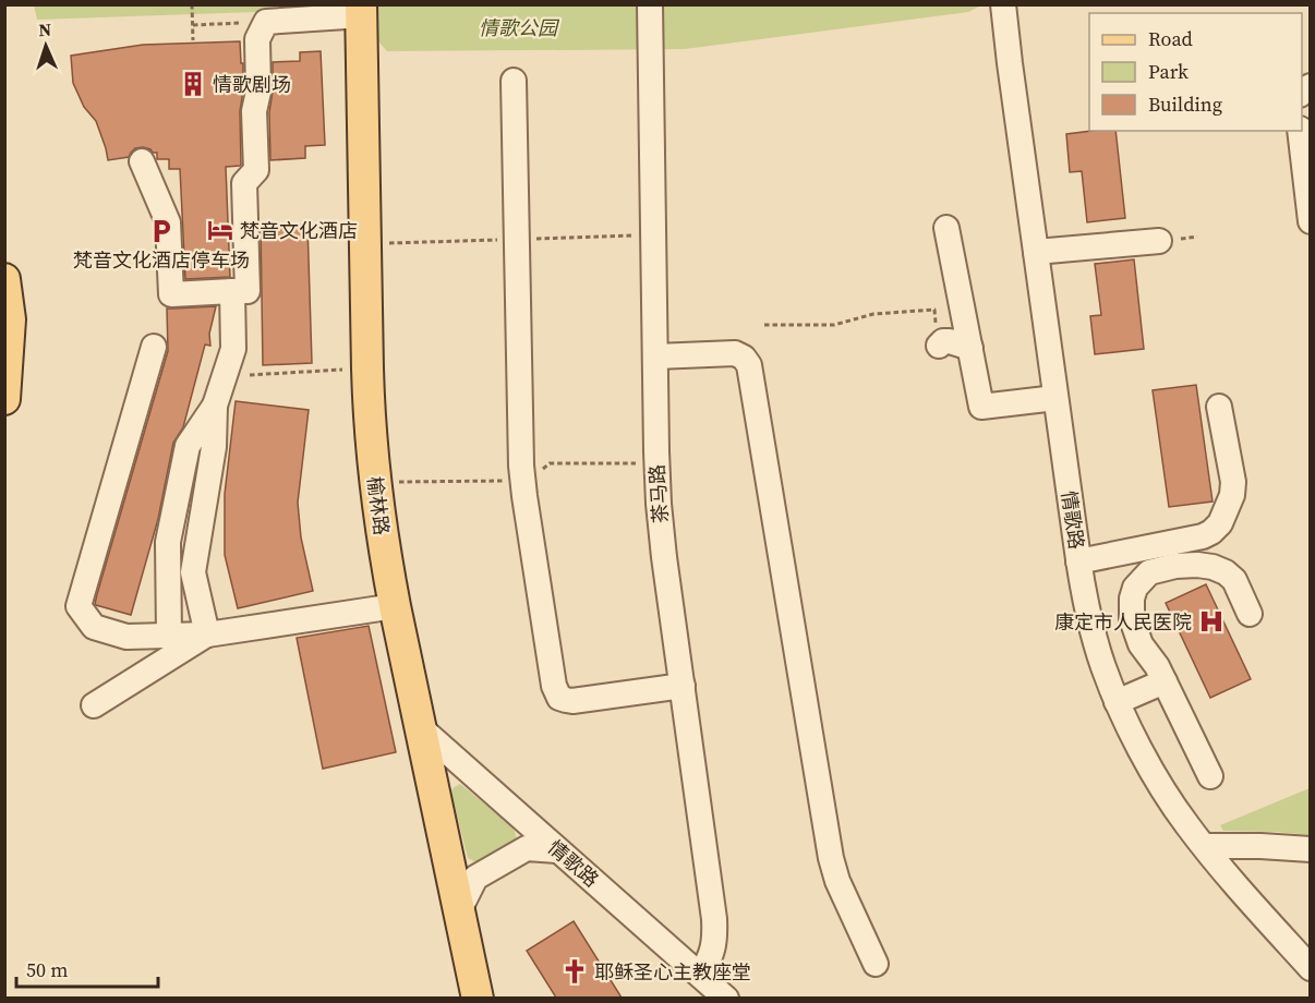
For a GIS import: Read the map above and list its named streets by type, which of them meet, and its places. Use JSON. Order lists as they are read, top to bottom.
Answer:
{
  "streets": {
    "main road": ["榆林路"],
    "street": ["茶马路", "情歌路"]
  },
  "crossings": [
    ["茶马路", "情歌路"],
    ["榆林路", "情歌路"]
  ],
  "parks": ["情歌公园"],
  "places": {
    "building": ["情歌剧场"],
    "hotel": ["梵音文化酒店"],
    "parking": ["梵音文化酒店停车场"],
    "hospital": ["康定市人民医院"],
    "church": ["耶稣圣心主教座堂"]
  },
  "legend": ["Road", "Park", "Building"],
  "scale_bar": "50 m",
  "north": "top"
}
